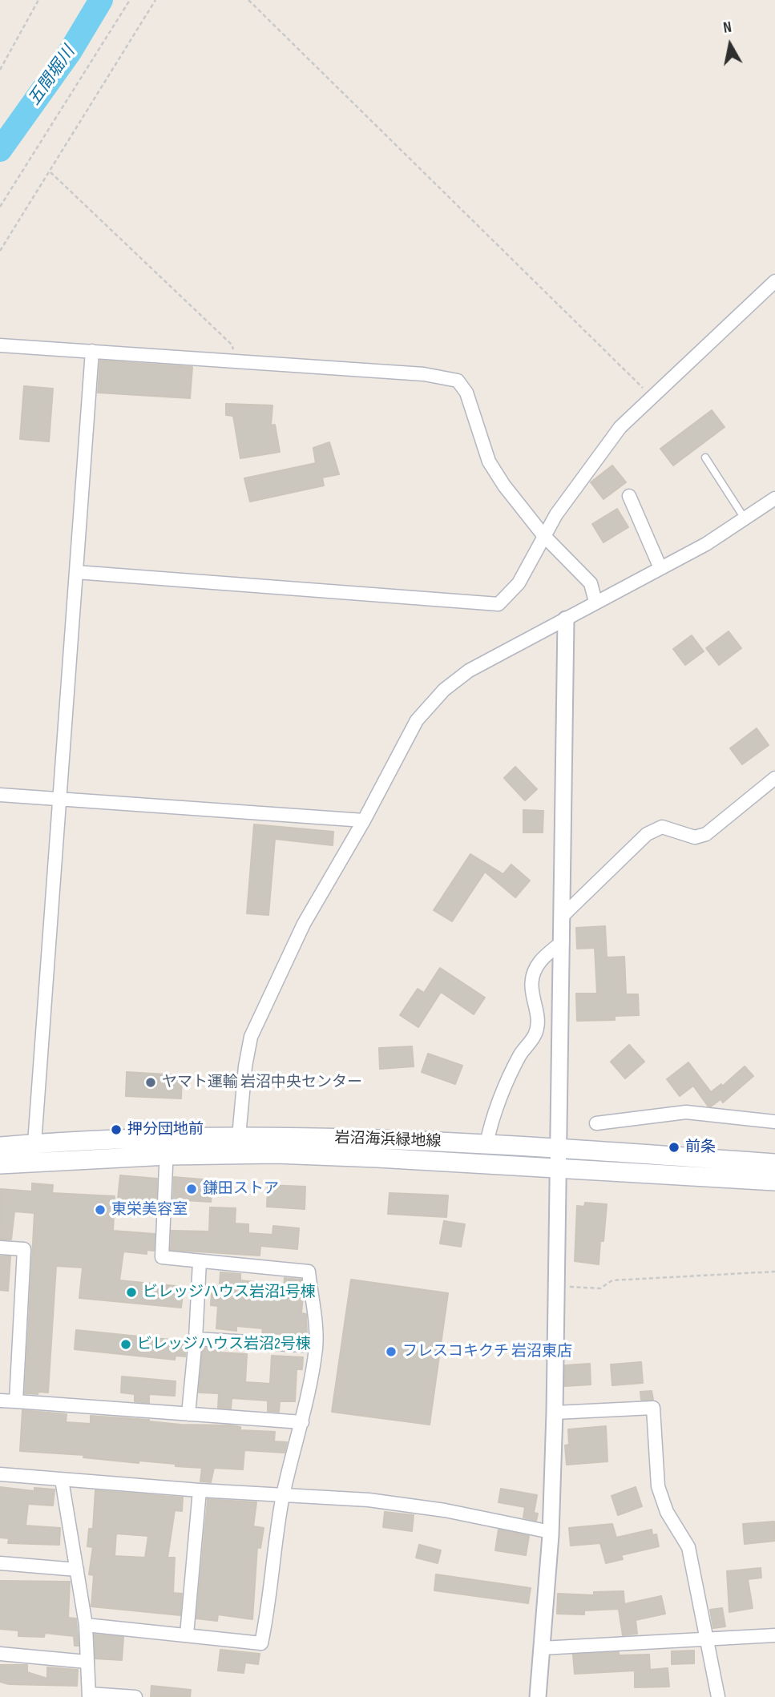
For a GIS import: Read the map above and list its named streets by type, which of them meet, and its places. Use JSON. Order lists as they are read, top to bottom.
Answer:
{
  "streets": {
    "main road": ["岩沼海浜緑地線"]
  },
  "water": ["五間堀川"],
  "places": [
    "ヤマト運輸 岩沼中央センター",
    "押分団地前",
    "前条",
    "鎌田ストア",
    "東栄美容室",
    "ビレッジハウス岩沼1号棟",
    "ビレッジハウス岩沼2号棟",
    "フレスコキクチ 岩沼東店"
  ],
  "north": "top"
}
